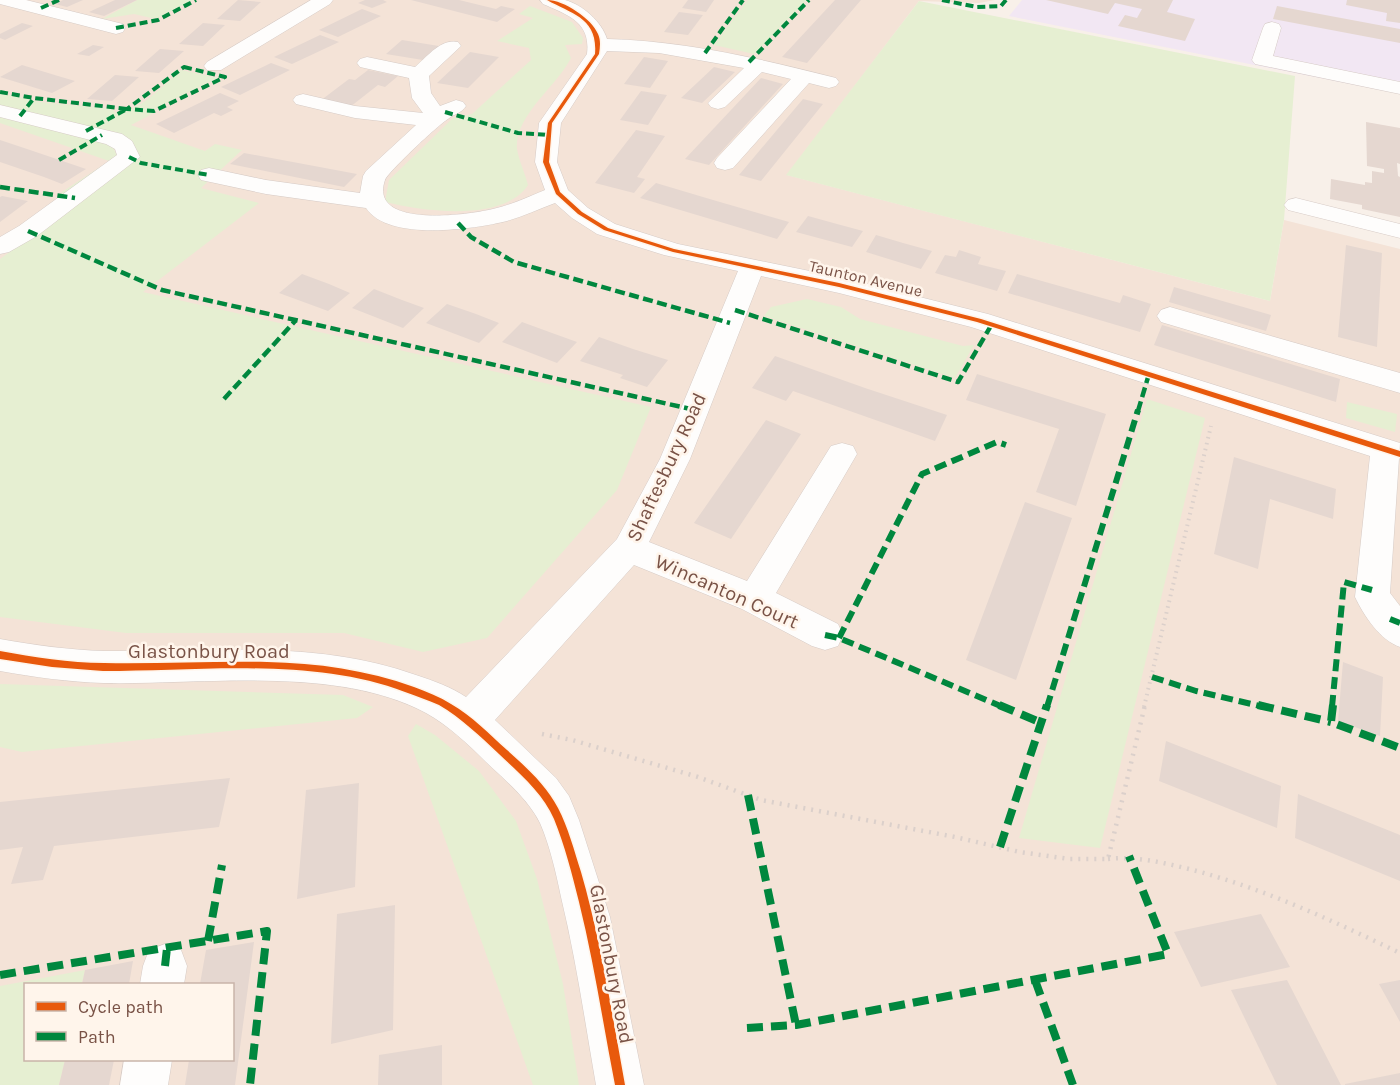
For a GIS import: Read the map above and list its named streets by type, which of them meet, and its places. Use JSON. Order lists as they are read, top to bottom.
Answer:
{
  "streets": {
    "street": [
      "Taunton Avenue",
      "Shaftesbury Road",
      "Wincanton Court",
      "Glastonbury Road"
    ]
  },
  "crossings": [
    ["Taunton Avenue", "Shaftesbury Road"],
    ["Shaftesbury Road", "Wincanton Court"],
    ["Shaftesbury Road", "Glastonbury Road"]
  ],
  "legend": ["Cycle path", "Path"]
}
